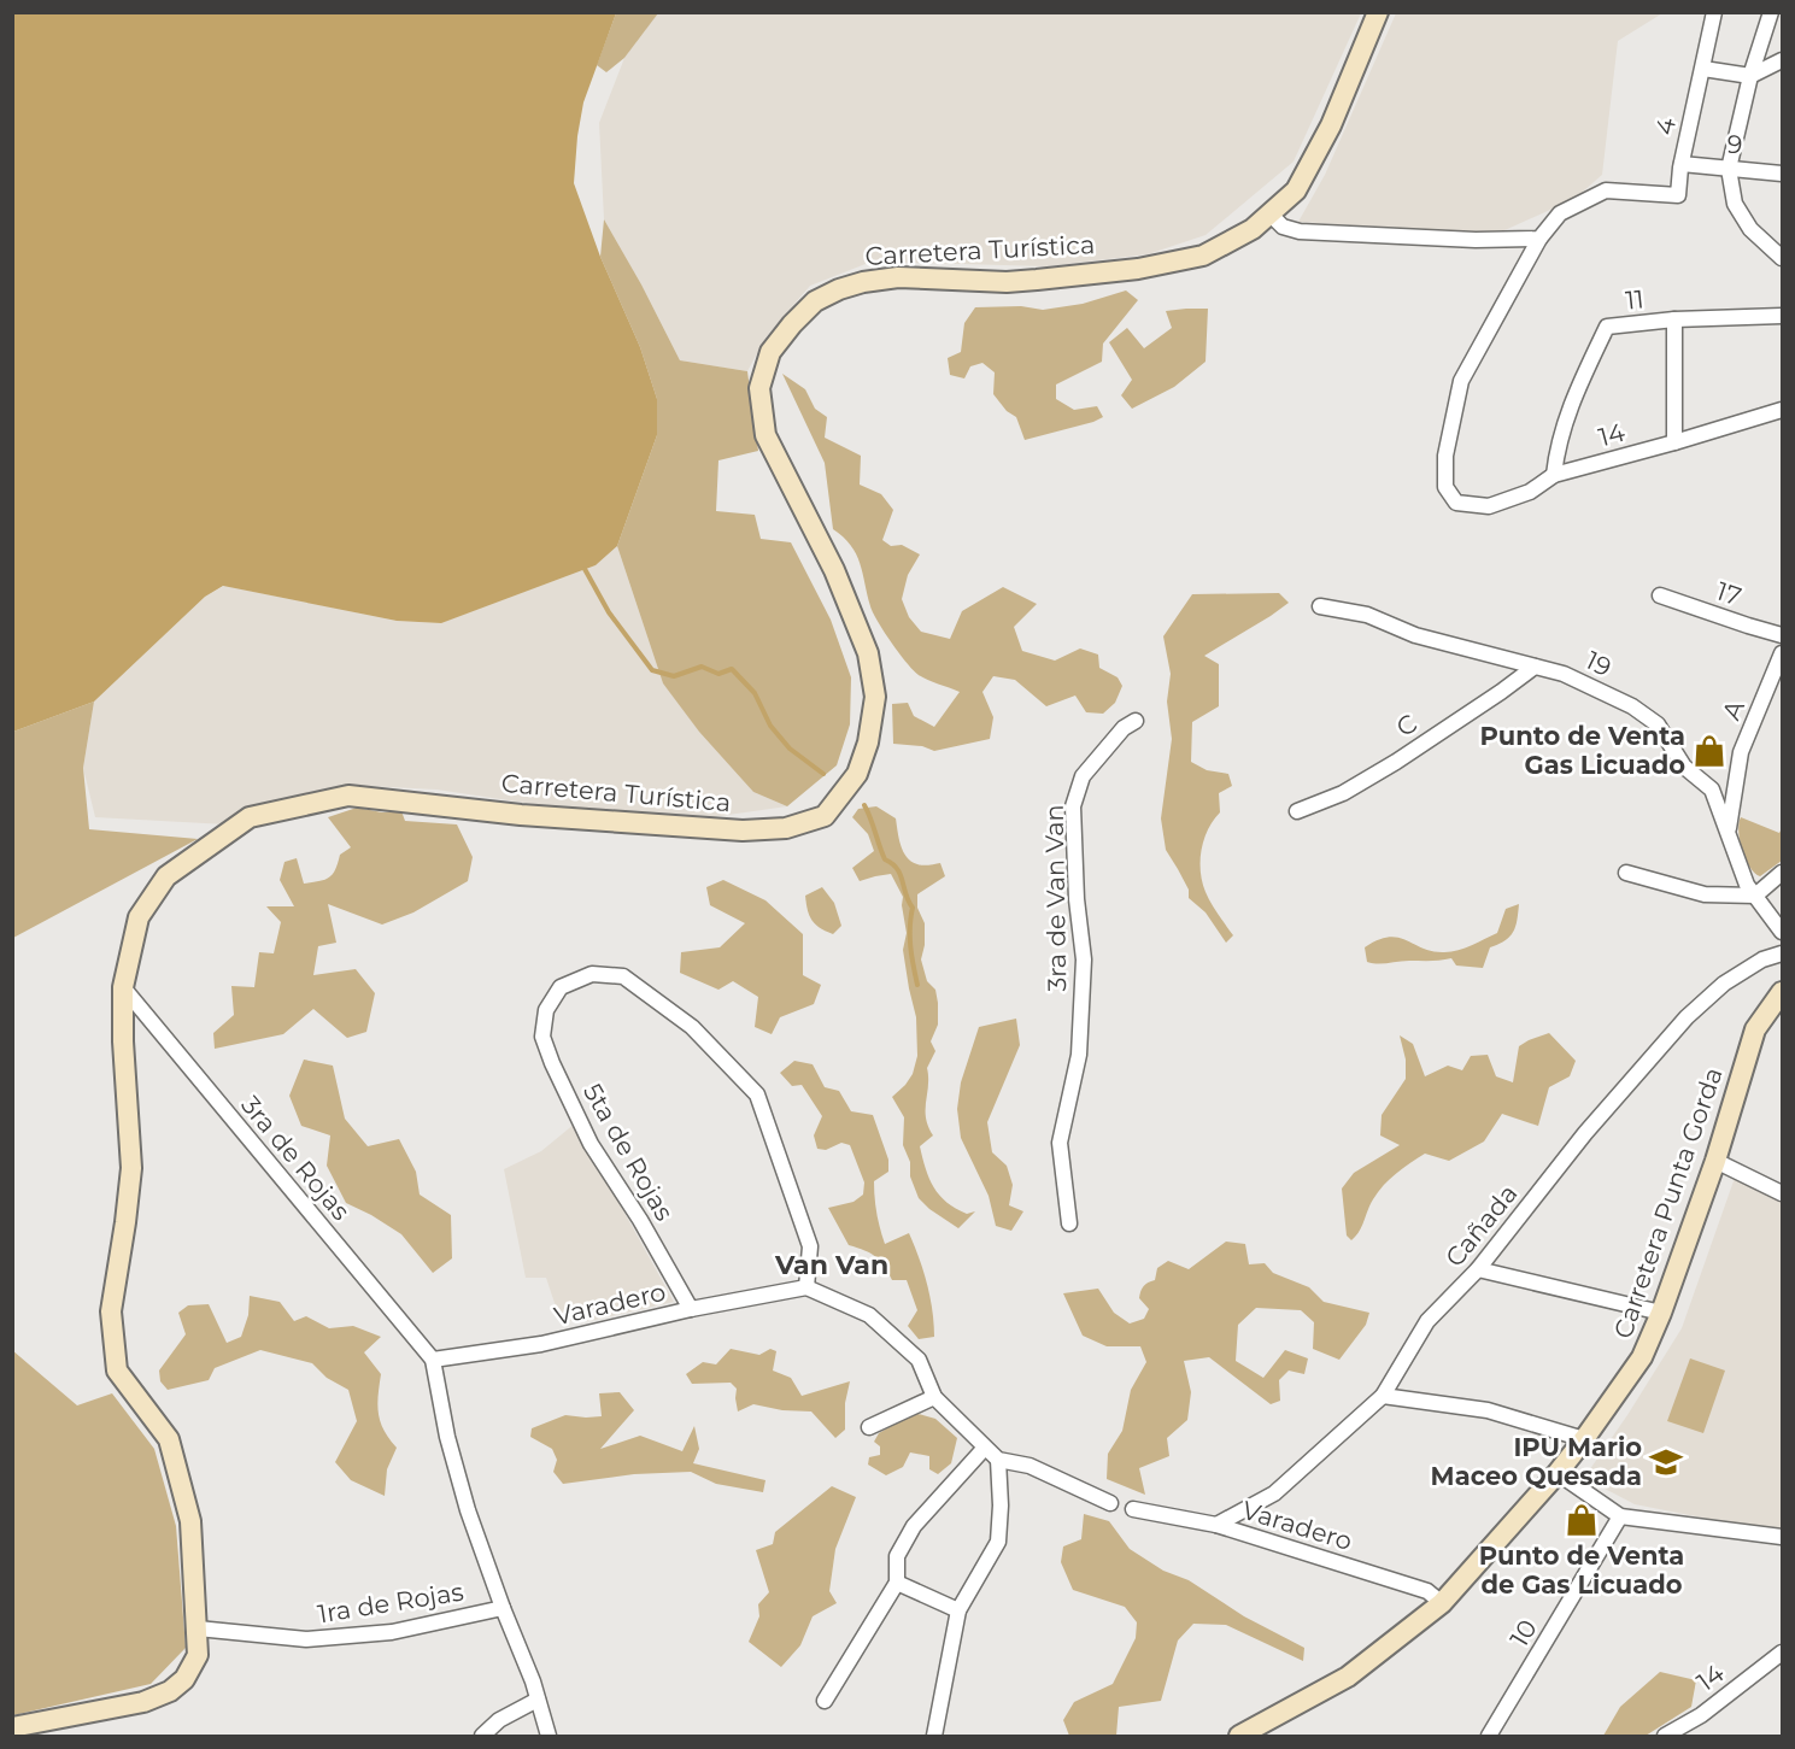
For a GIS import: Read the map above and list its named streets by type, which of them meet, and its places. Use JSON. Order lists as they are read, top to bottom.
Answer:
{
  "streets": {
    "main road": ["Carretera Turística", "Carretera Punta Gorda"],
    "street": [
      "4",
      "9",
      "11",
      "14",
      "17",
      "19",
      "A",
      "C",
      "3ra de Van Van",
      "5ta de Rojas",
      "3ra de Rojas",
      "Cañada",
      "Varadero",
      "1ra de Rojas",
      "10"
    ]
  },
  "crossings": [
    ["4", "9"],
    ["4", "14"],
    ["Carretera Turística", "3ra de Rojas"],
    ["Carretera Turística", "1ra de Rojas"],
    ["11", "14"],
    ["19", "A"],
    ["19", "C"],
    ["5ta de Rojas", "Varadero"],
    ["3ra de Rojas", "Varadero"],
    ["Carretera Punta Gorda", "Varadero"],
    ["Cañada", "Varadero"]
  ],
  "districts": ["Van Van"],
  "places": {
    "shop": ["Punto de Venta Gas Licuado", "Punto de Venta de Gas Licuado"],
    "school or university": ["IPU Mario Maceo Quesada"]
  }
}
